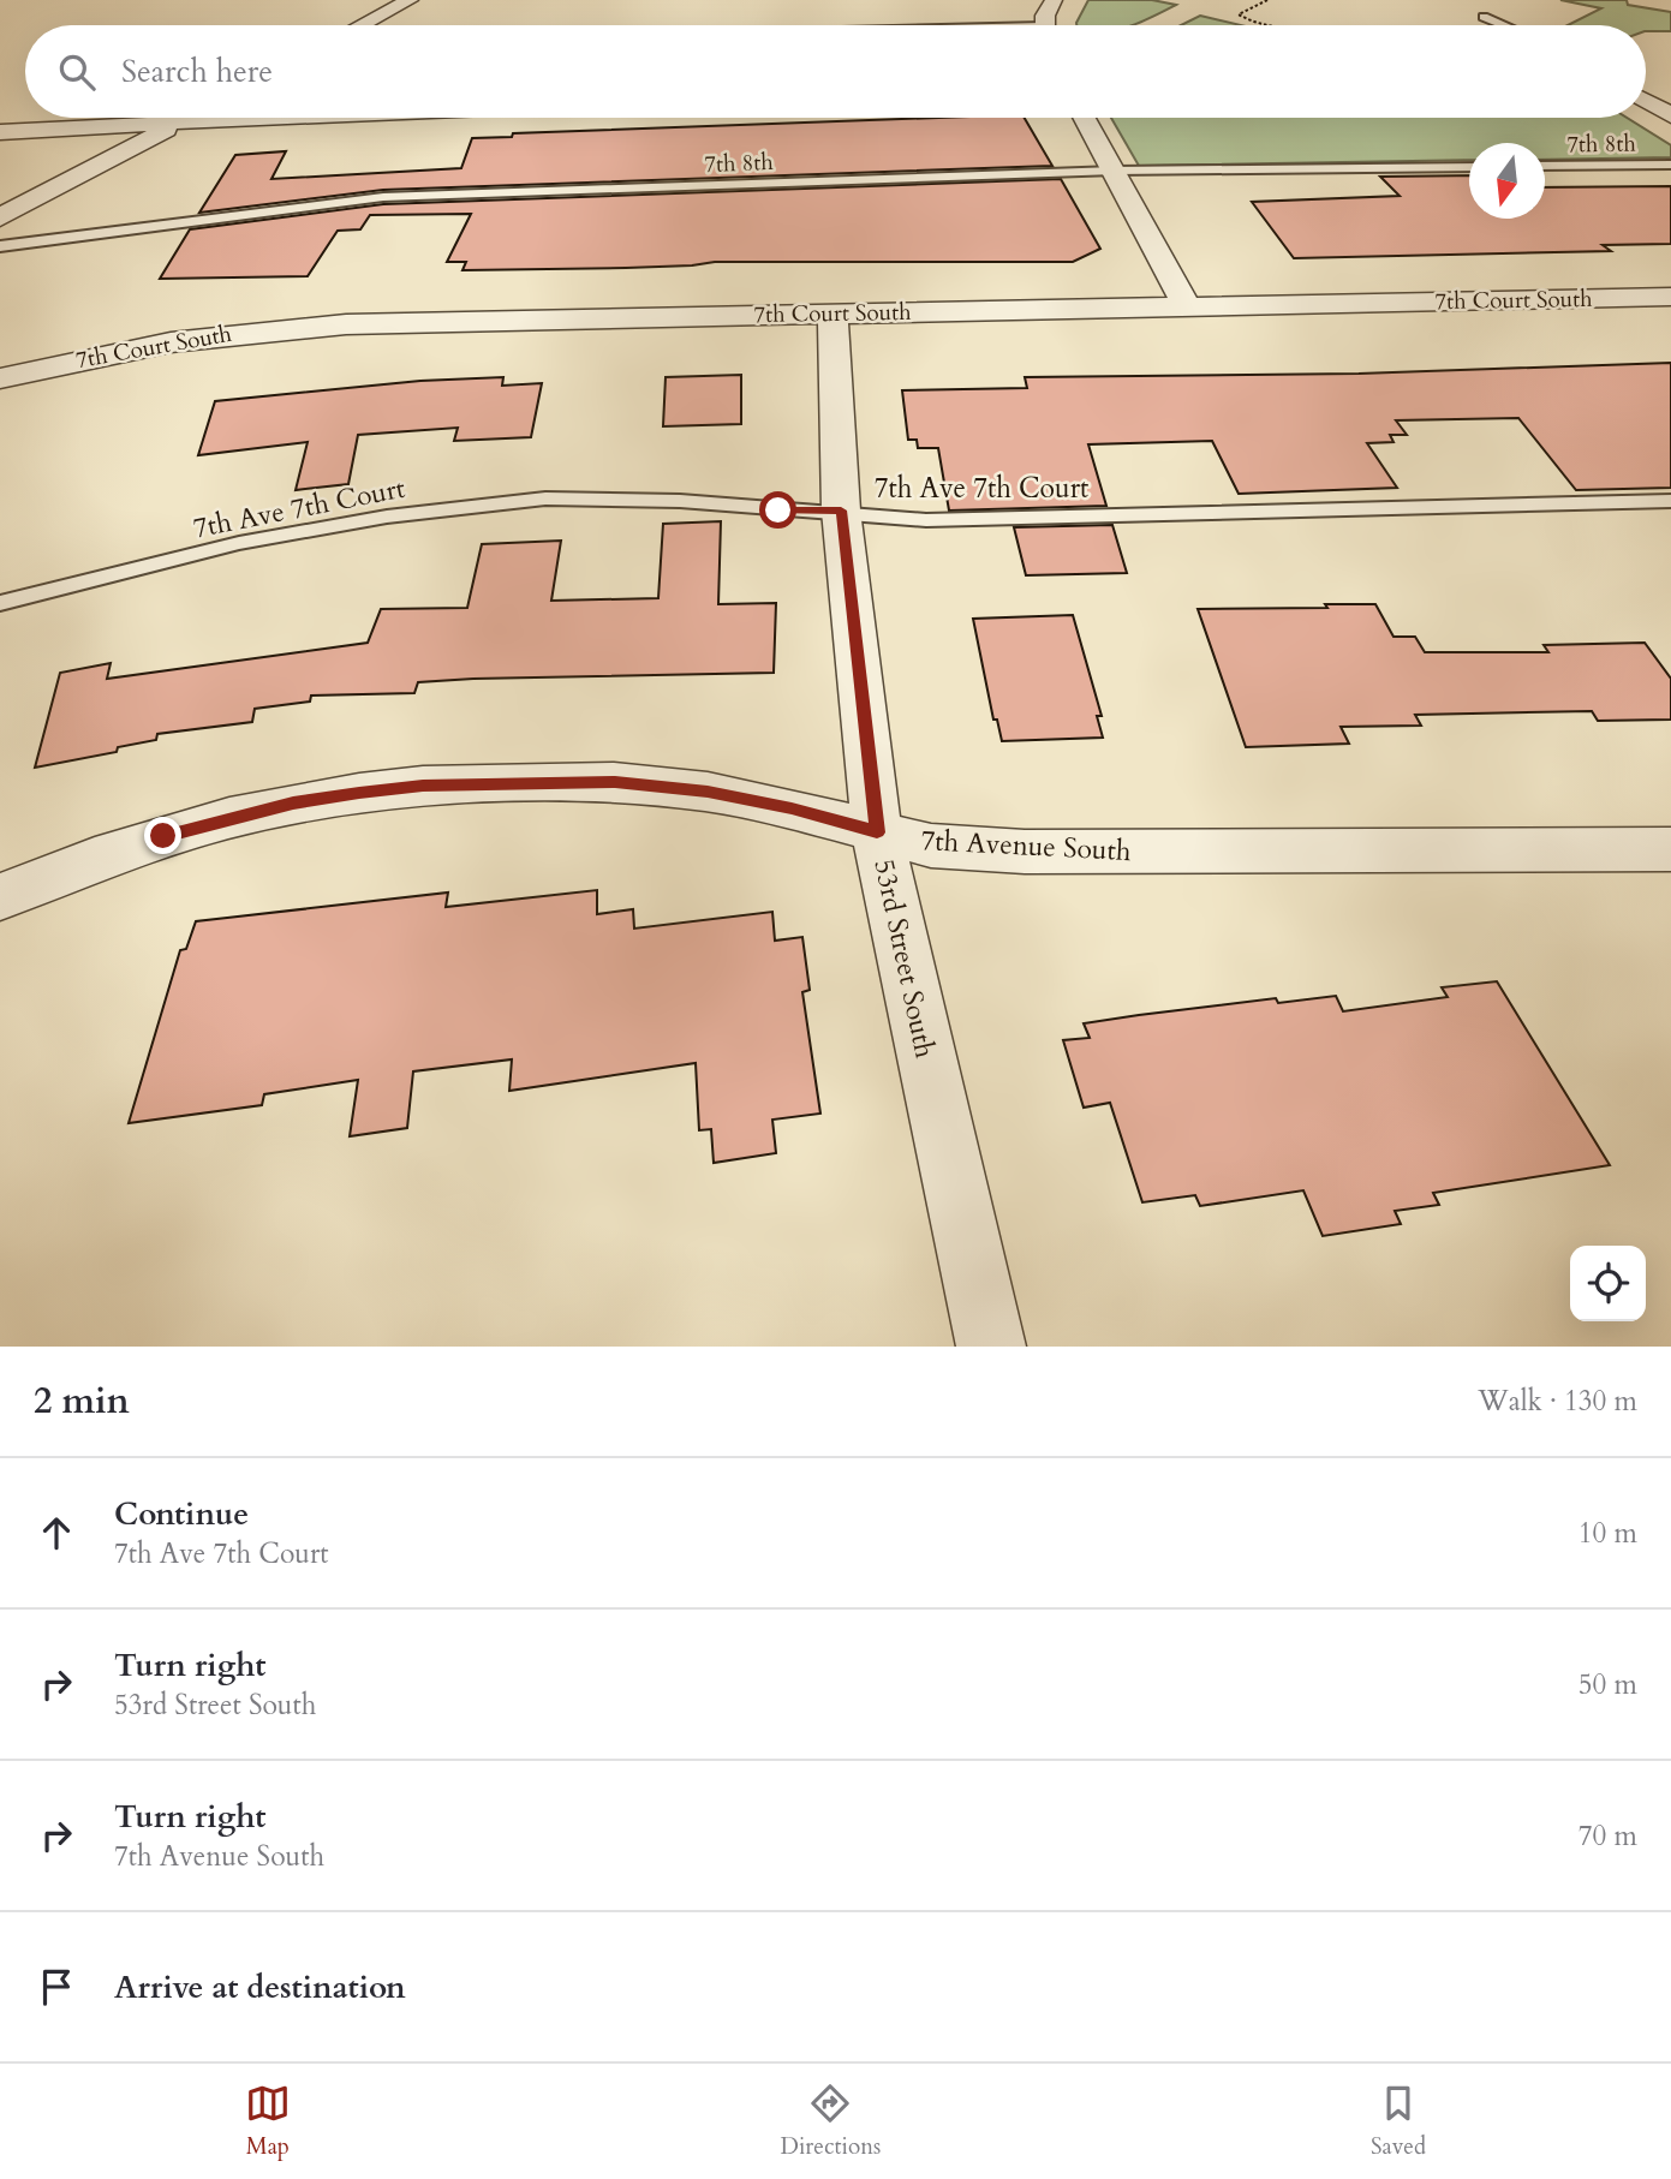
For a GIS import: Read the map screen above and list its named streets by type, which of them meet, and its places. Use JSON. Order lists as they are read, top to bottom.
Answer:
{
  "streets": {
    "street": ["7th Court South", "7th Avenue South", "53rd Street South"],
    "lane": ["7th 8th", "7th Ave 7th Court"]
  },
  "crossings": [
    ["7th Court South", "53rd Street South"],
    ["7th Ave 7th Court", "53rd Street South"],
    ["7th Avenue South", "53rd Street South"]
  ],
  "north": "bottom",
  "page": {
    "search": "Search here",
    "heading": ["2 min", "Walk · 130 m"],
    "list": [
      ["Continue", "7th Ave 7th Court", "10 m"],
      ["Turn right", "53rd Street South", "50 m"],
      ["Turn right", "7th Avenue South", "70 m"],
      "Arrive at destination"
    ],
    "nav": ["Map", "Directions", "Saved"]
  }
}
